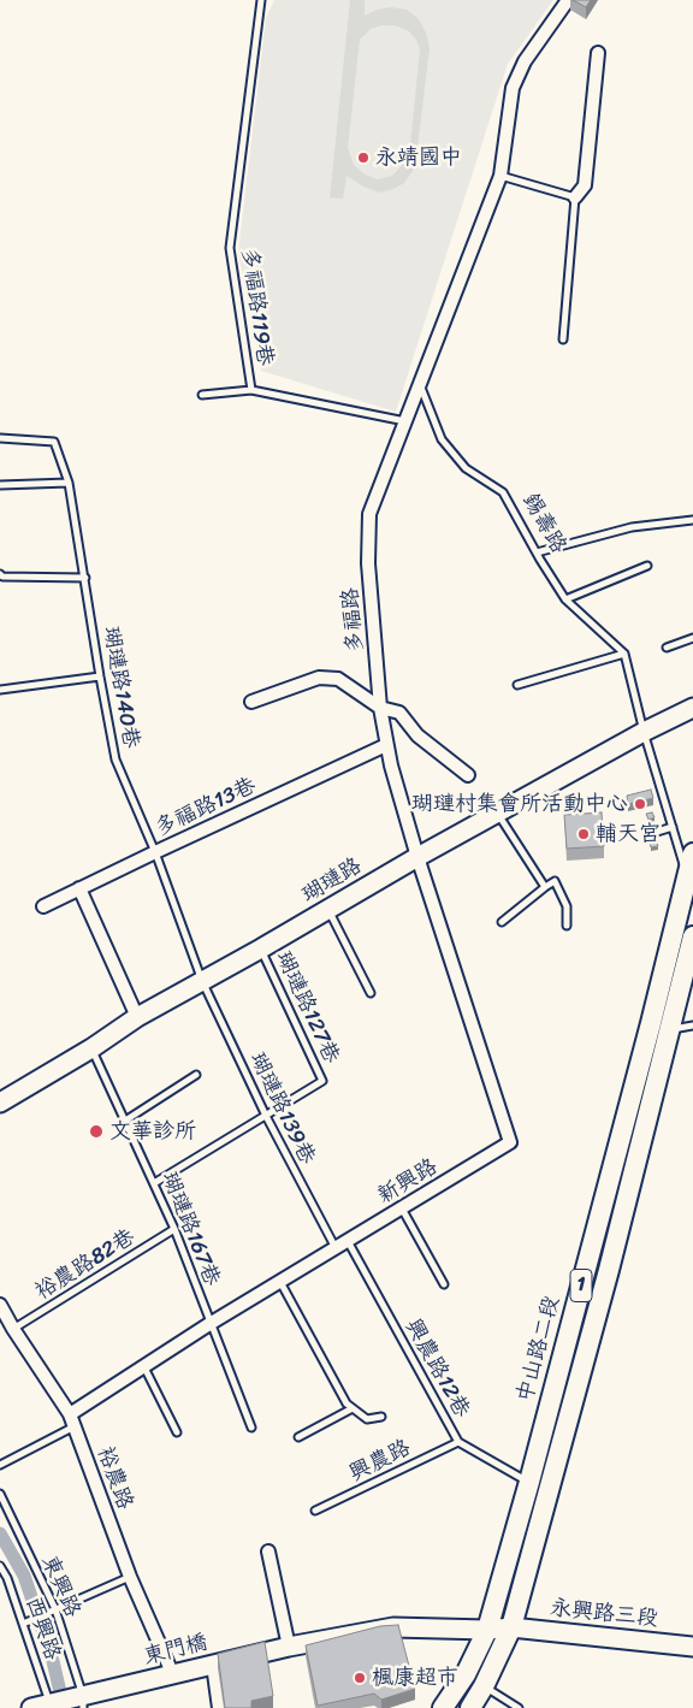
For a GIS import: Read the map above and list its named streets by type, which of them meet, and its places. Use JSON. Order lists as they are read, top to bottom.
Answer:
{
  "streets": {
    "main road": ["1", "中山路二段"],
    "street": [
      "多福路",
      "多福路13巷",
      "瑚璉路",
      "新興路",
      "裕農路",
      "永興路三段",
      "東門橋"
    ],
    "lane": [
      "多福路119巷",
      "錫壽路",
      "瑚璉路140巷",
      "瑚璉路127巷",
      "瑚璉路139巷",
      "瑚璉路167巷",
      "裕農路82巷",
      "興農路12巷",
      "興農路",
      "東興路",
      "西興路"
    ]
  },
  "crossings": [
    ["多福路119巷", "多福路"],
    ["錫壽路", "多福路"],
    ["多福路", "多福路13巷"],
    ["多福路", "瑚璉路"],
    ["多福路", "新興路"],
    ["瑚璉路140巷", "多福路13巷"],
    ["瑚璉路140巷", "瑚璉路"],
    ["瑚璉路140巷", "瑚璉路139巷"],
    ["瑚璉路", "瑚璉路127巷"],
    ["瑚璉路", "瑚璉路139巷"],
    ["瑚璉路", "新興路"],
    ["瑚璉路", "瑚璉路167巷"],
    ["瑚璉路127巷", "瑚璉路139巷"],
    ["瑚璉路139巷", "新興路"],
    ["新興路", "瑚璉路167巷"],
    ["新興路", "興農路12巷"],
    ["新興路", "裕農路"],
    ["瑚璉路167巷", "裕農路82巷"],
    ["裕農路82巷", "裕農路"],
    ["中山路二段", "興農路12巷"],
    ["中山路二段", "永興路三段"],
    ["中山路二段", "東門橋"],
    ["興農路12巷", "興農路"],
    ["裕農路", "東門橋"],
    ["東興路", "東門橋"],
    ["永興路三段", "東門橋"],
    ["西興路", "東門橋"]
  ],
  "places": [
    "永靖國中",
    "瑚璉村集會所活動中心",
    "輔天宮",
    "文華診所",
    "楓康超市"
  ]
}
